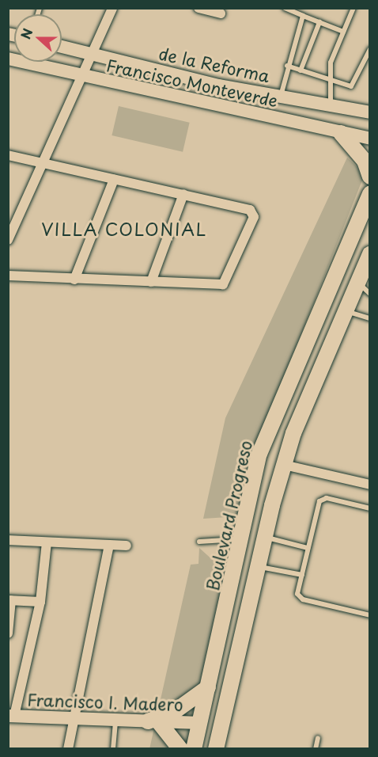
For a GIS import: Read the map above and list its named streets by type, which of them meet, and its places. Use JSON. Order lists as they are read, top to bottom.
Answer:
{
  "streets": {
    "main road": ["Boulevard Progreso"],
    "street": ["de la Reforma", "Francisco Monteverde", "Francisco I. Madero"]
  },
  "crossings": [
    ["Boulevard Progreso", "Francisco I. Madero"]
  ],
  "districts": ["VILLA COLONIAL"],
  "north": "left"
}
